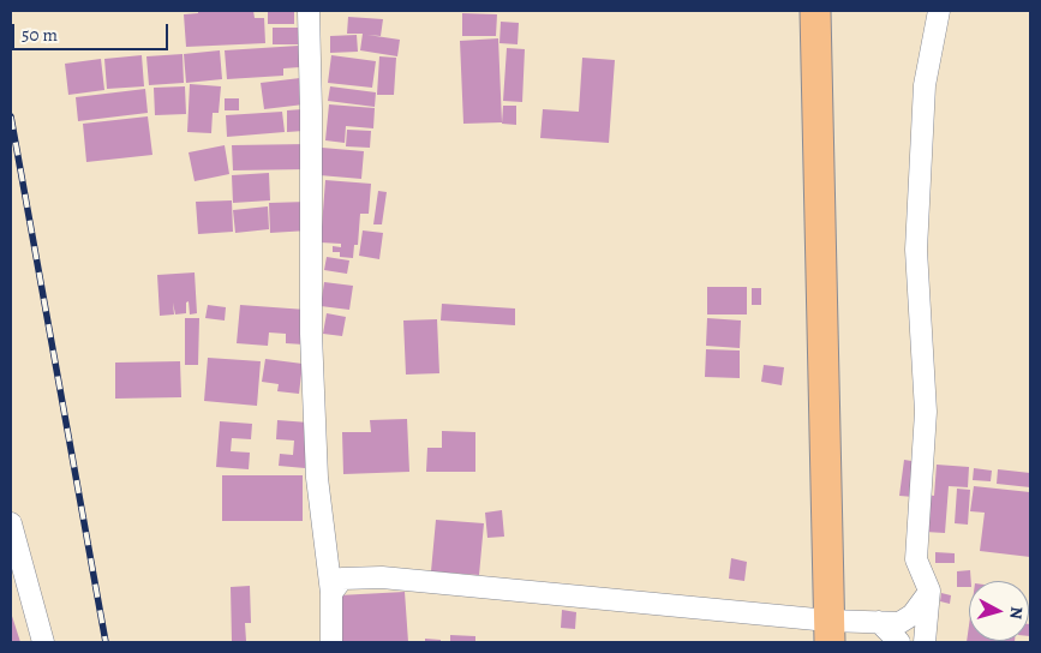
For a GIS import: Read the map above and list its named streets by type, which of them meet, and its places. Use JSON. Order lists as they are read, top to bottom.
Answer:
{
  "scale_bar": "50 m",
  "north": "right"
}
